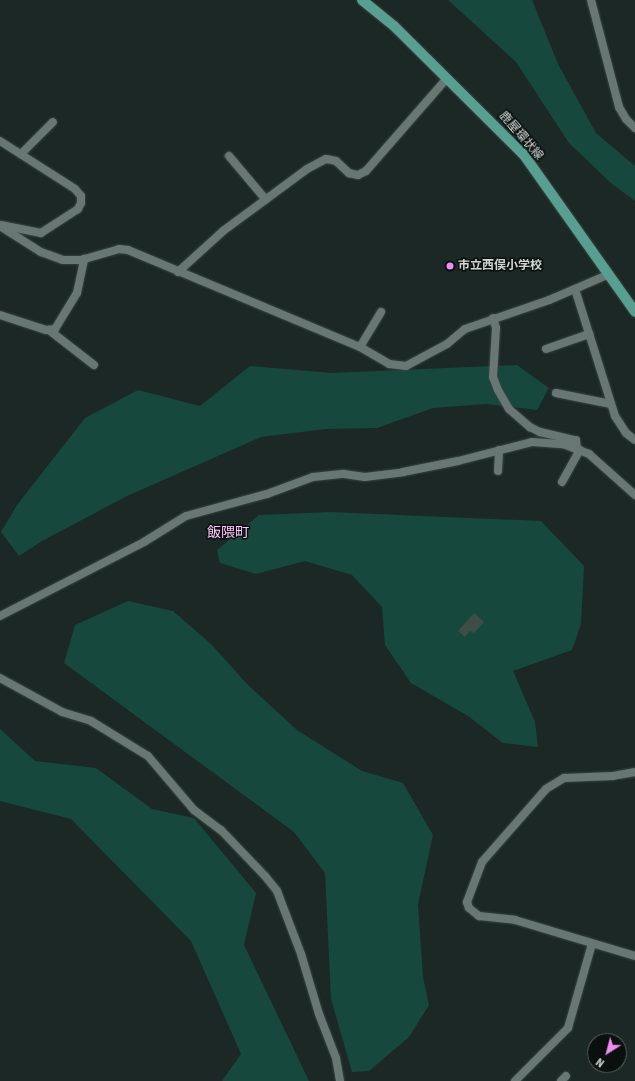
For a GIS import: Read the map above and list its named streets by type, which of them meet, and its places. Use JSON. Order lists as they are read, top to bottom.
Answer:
{
  "streets": {
    "main road": ["鹿屋環状線"]
  },
  "districts": ["飯隈町"],
  "places": ["市立西俣小学校"],
  "north": "bottom left"
}
